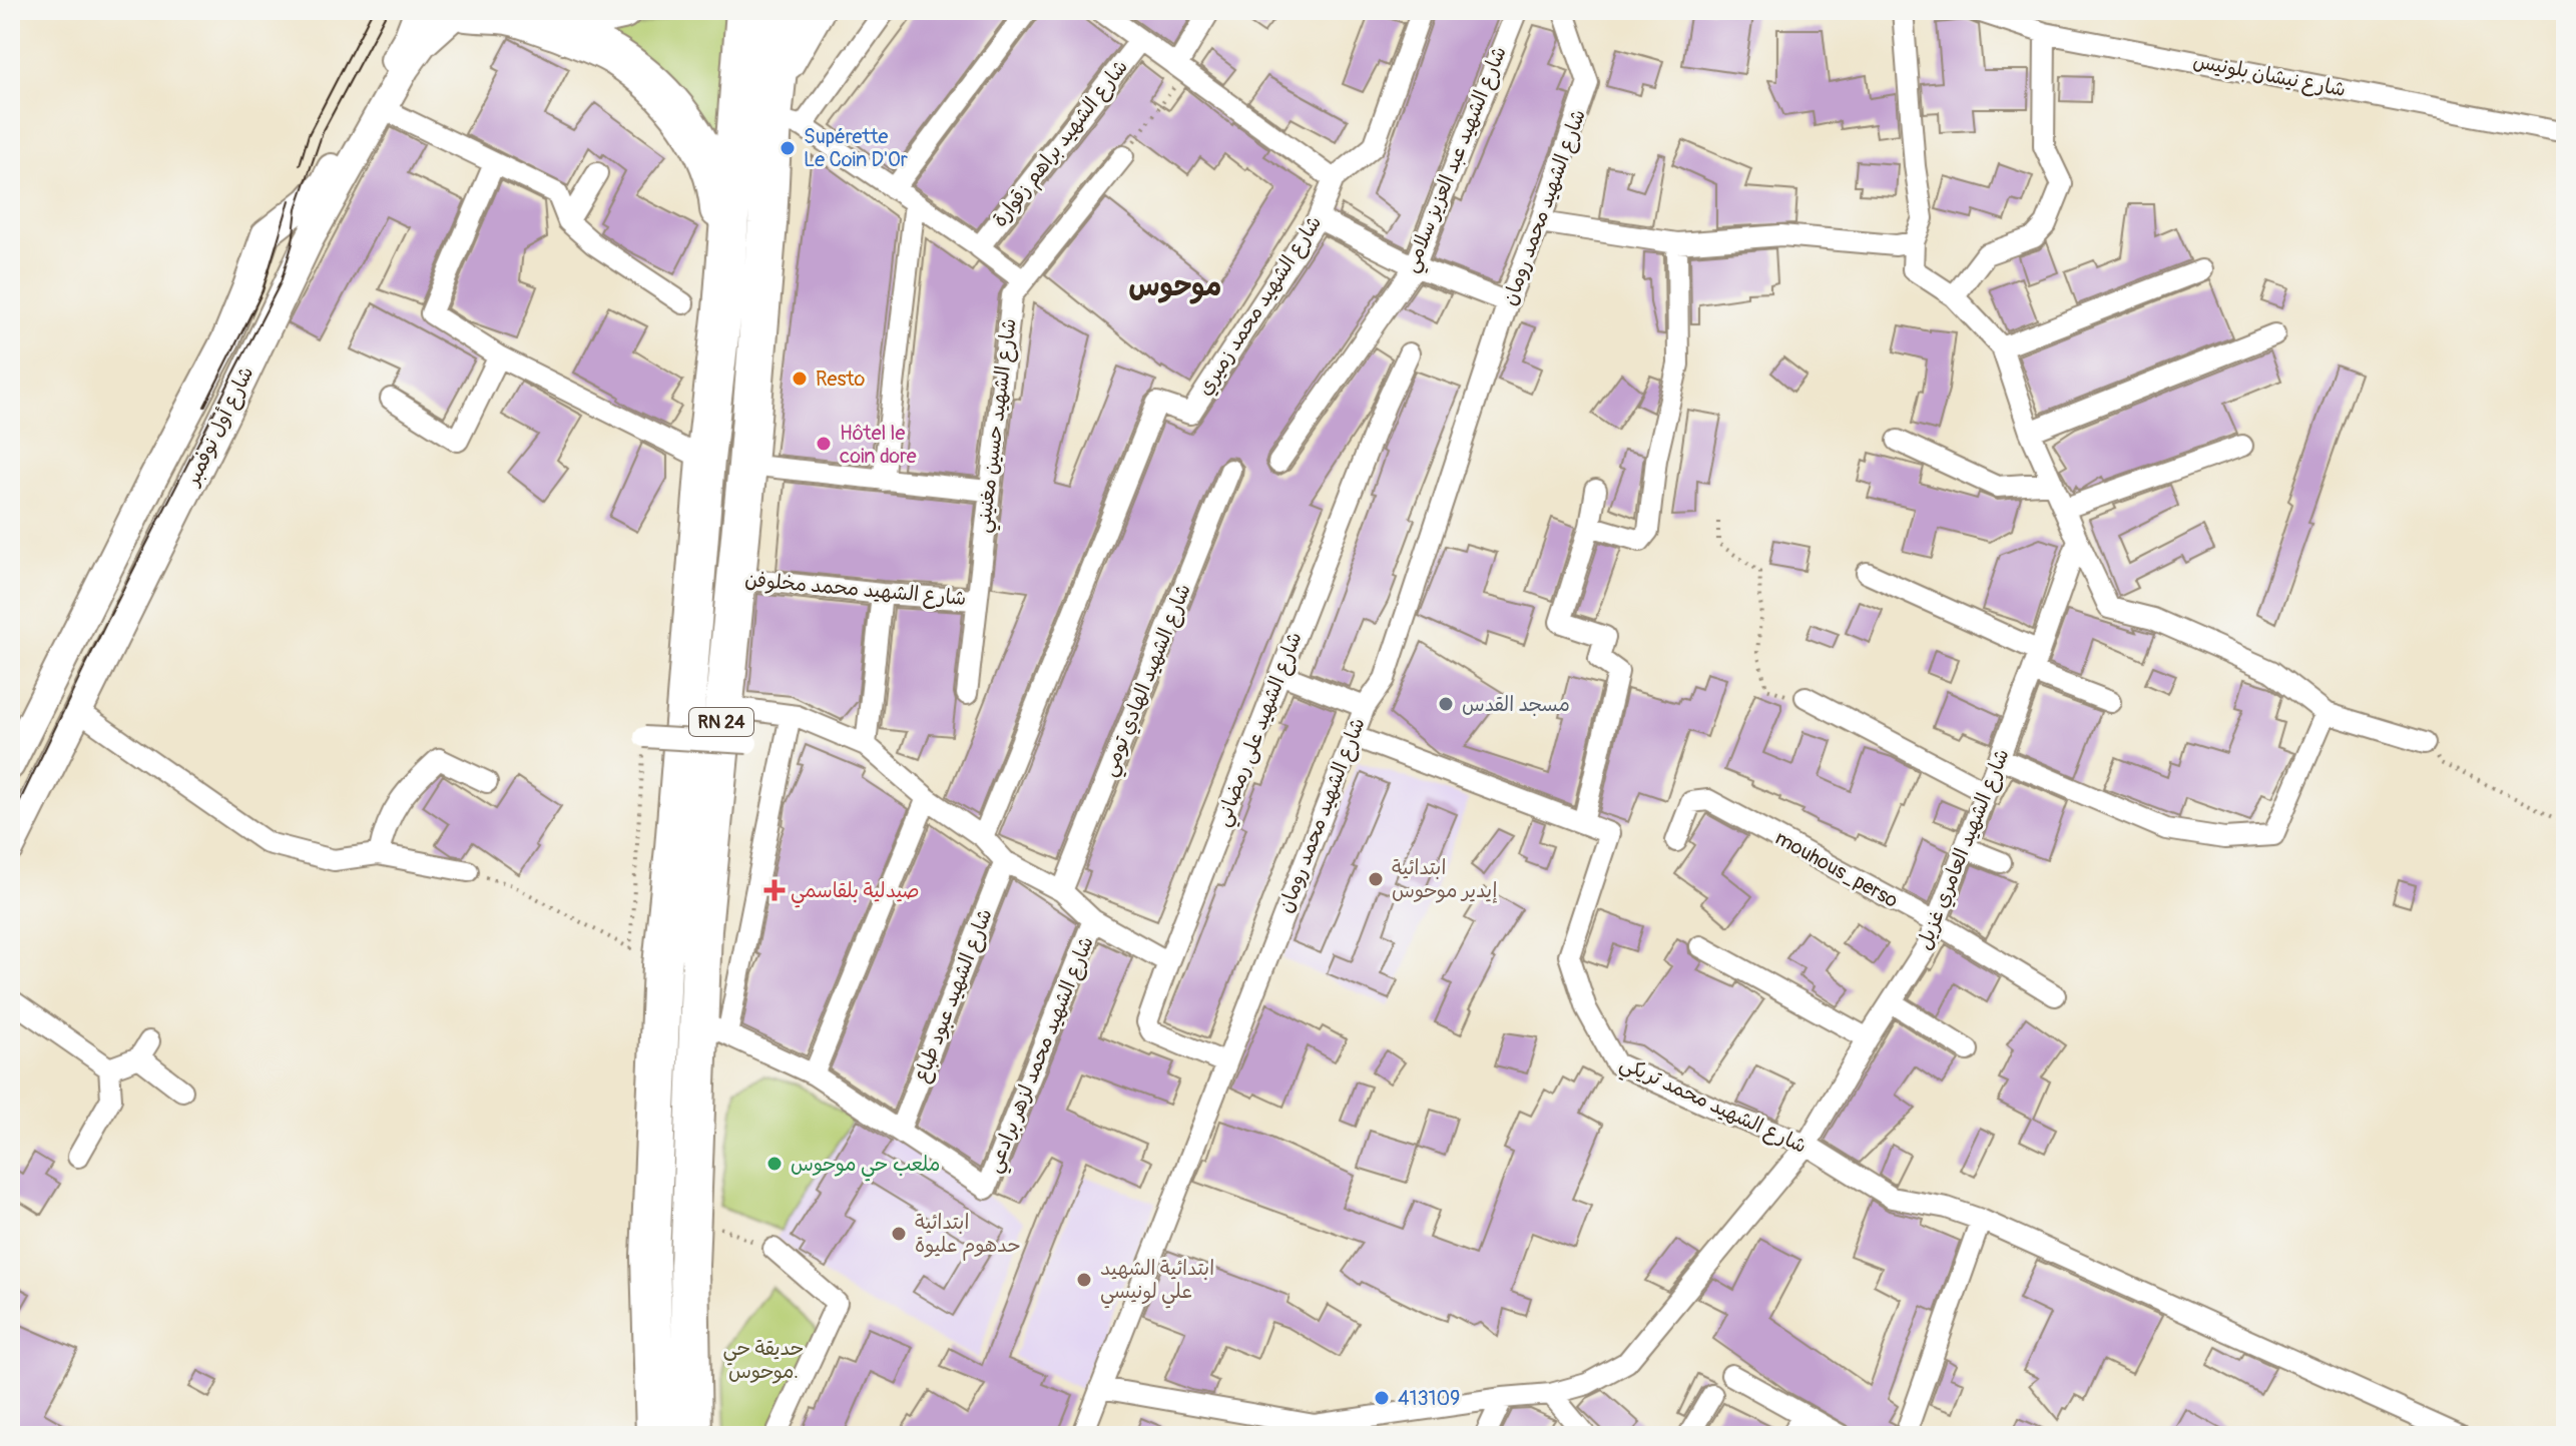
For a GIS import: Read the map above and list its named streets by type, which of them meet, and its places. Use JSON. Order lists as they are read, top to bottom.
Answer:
{
  "streets": {
    "highway": ["RN 24"],
    "main road": ["شارع أول نوفمبر"],
    "street": [
      "شارع نيشان بلونيس",
      "شارع الشهيد براهم زقوارة",
      "شارع الشهيد عبد العزيز سلامي",
      "شارع الشهيد محمد رومان",
      "شارع الشهيد محمد زميري",
      "شارع الشهيد حسين مغنيني",
      "شارع الشهيد محمد مخلوفن",
      "شارع الشهيد الهادي تومي",
      "شارع الشهيد على رمضاني",
      "شارع الشهيد العامري غزيل",
      "mouhous_perso",
      "شارع الشهيد عبود طباع",
      "شارع الشهيد محمد لزهر برادعي",
      "شارع الشهيد محمد تريكي"
    ]
  },
  "crossings": [
    ["شارع الشهيد محمد رومان", "شارع الشهيد على رمضاني"],
    ["شارع الشهيد محمد رومان", "شارع الشهيد العامري غزيل"],
    ["شارع الشهيد محمد رومان", "شارع الشهيد محمد تريكي"],
    ["شارع الشهيد حسين مغنيني", "شارع الشهيد محمد مخلوفن"],
    ["شارع الشهيد محمد مخلوفن", "RN 24"],
    ["RN 24", "شارع الشهيد محمد لزهر برادعي"],
    ["شارع الشهيد العامري غزيل", "mouhous_perso"],
    ["شارع الشهيد العامري غزيل", "شارع الشهيد محمد تريكي"],
    ["شارع الشهيد عبود طباع", "شارع الشهيد محمد لزهر برادعي"]
  ],
  "districts": ["موحوس"],
  "parks": ["حديقة حي موحوس."],
  "places": {
    "other": [
      "Supérette Le Coin D'Or",
      "Resto",
      "Hôtel le coin dore",
      "مسجد القدس",
      "ابتدائية إيدير موحوس",
      "ملعب حي موحوس",
      "ابتدائية حدهوم عليوة",
      "ابتدائية الشهيد علي لونيسي",
      "413109"
    ],
    "health": ["صيدلية بلقاسمي"]
  }
}
